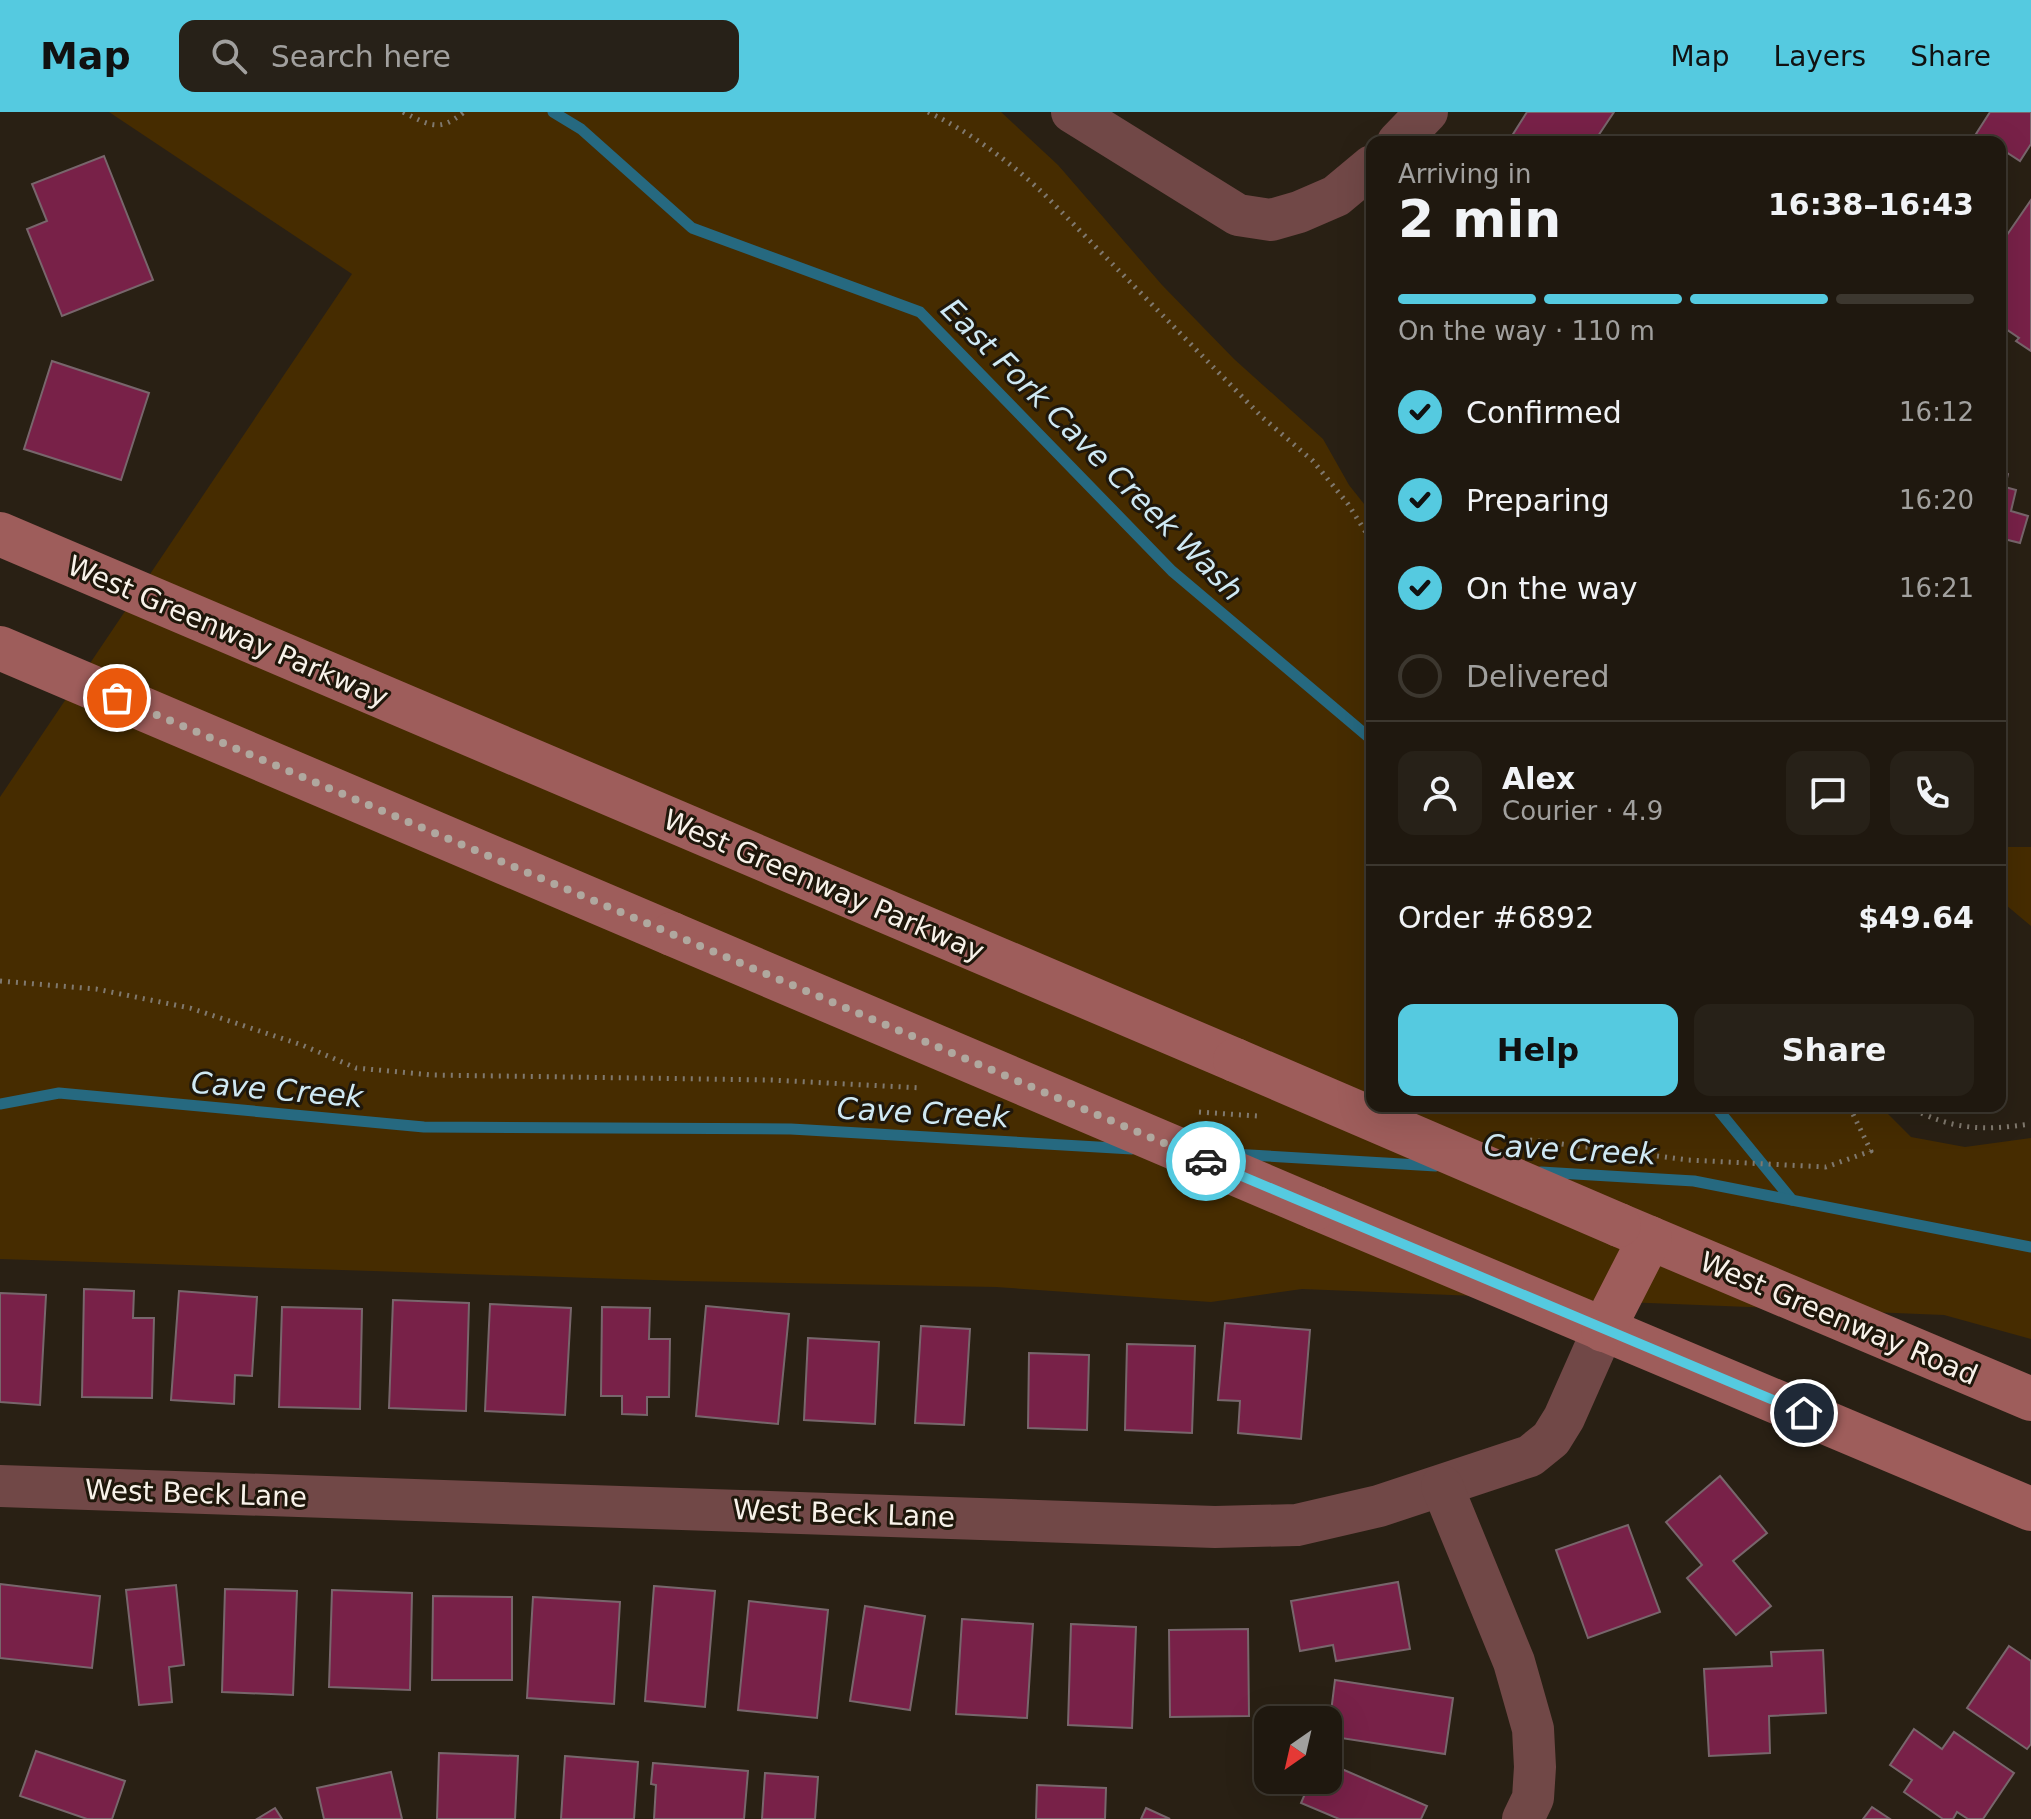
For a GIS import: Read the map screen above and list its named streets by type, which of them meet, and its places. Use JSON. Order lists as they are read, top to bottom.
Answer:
{
  "streets": {
    "main road": ["West Greenway Parkway", "West Greenway Road"],
    "street": ["West Beck Lane"]
  },
  "crossings": [
    ["West Greenway Parkway", "West Greenway Road"]
  ],
  "water": ["East Fork Cave Creek Wash", "Cave Creek"],
  "north": "bottom left",
  "page": {
    "header": "Map",
    "search": "Search here",
    "nav": ["Map", "Layers", "Share"],
    "heading": ["2 min", "Arriving in", "16:38–16:43"],
    "panel": [
      "Alex",
      "Courier · 4.9",
      "Order #6892",
      "$49.64"
    ],
    "bar": "On the way · 110 m",
    "list": [
      ["Confirmed", "16:12"],
      ["Preparing", "16:20"],
      ["On the way", "16:21"],
      "Delivered"
    ],
    "buttons": ["Help", "Share"]
  }
}
